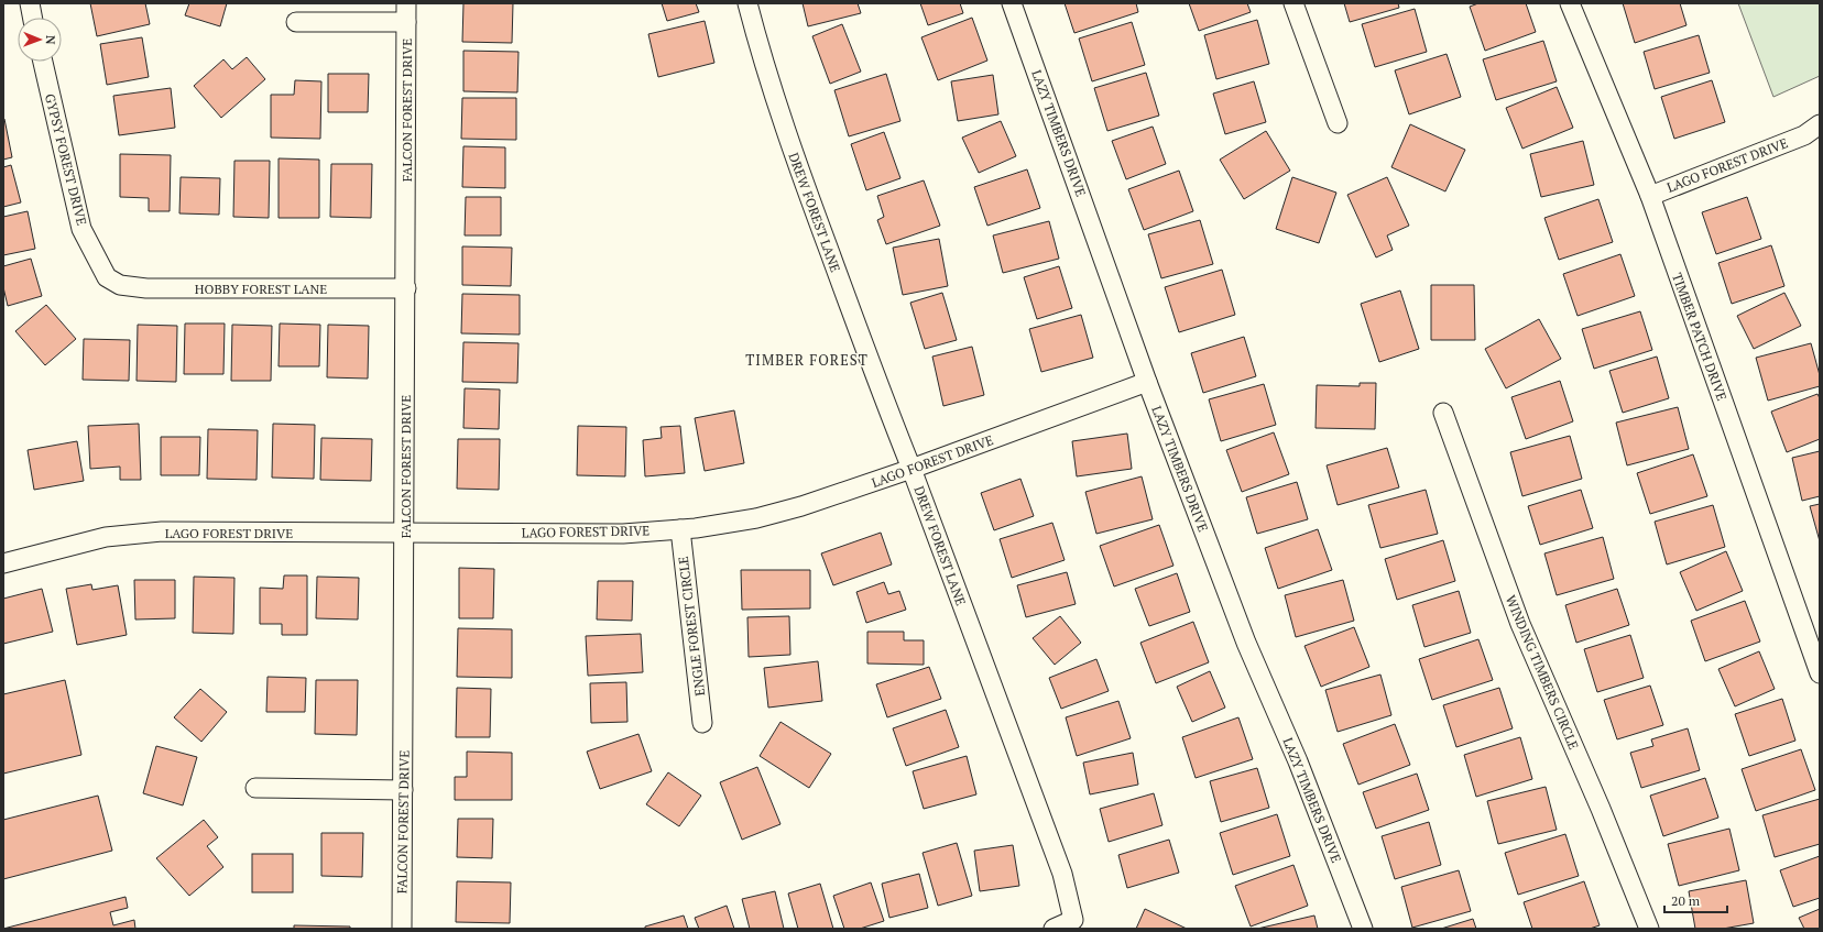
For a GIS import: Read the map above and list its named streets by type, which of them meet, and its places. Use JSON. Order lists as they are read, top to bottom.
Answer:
{
  "streets": {
    "street": [
      "FALCON FOREST DRIVE",
      "LAZY TIMBERS DRIVE",
      "GYPSY FOREST DRIVE",
      "LAGO FOREST DRIVE",
      "DREW FOREST LANE",
      "HOBBY FOREST LANE",
      "TIMBER PATCH DRIVE",
      "ENGLE FOREST CIRCLE",
      "WINDING TIMBERS CIRCLE"
    ]
  },
  "crossings": [
    ["FALCON FOREST DRIVE", "LAGO FOREST DRIVE"],
    ["FALCON FOREST DRIVE", "HOBBY FOREST LANE"],
    ["LAZY TIMBERS DRIVE", "LAGO FOREST DRIVE"],
    ["GYPSY FOREST DRIVE", "HOBBY FOREST LANE"],
    ["LAGO FOREST DRIVE", "DREW FOREST LANE"],
    ["LAGO FOREST DRIVE", "TIMBER PATCH DRIVE"],
    ["LAGO FOREST DRIVE", "ENGLE FOREST CIRCLE"]
  ],
  "districts": ["TIMBER FOREST"],
  "scale_bar": "20 m",
  "north": "right"
}
